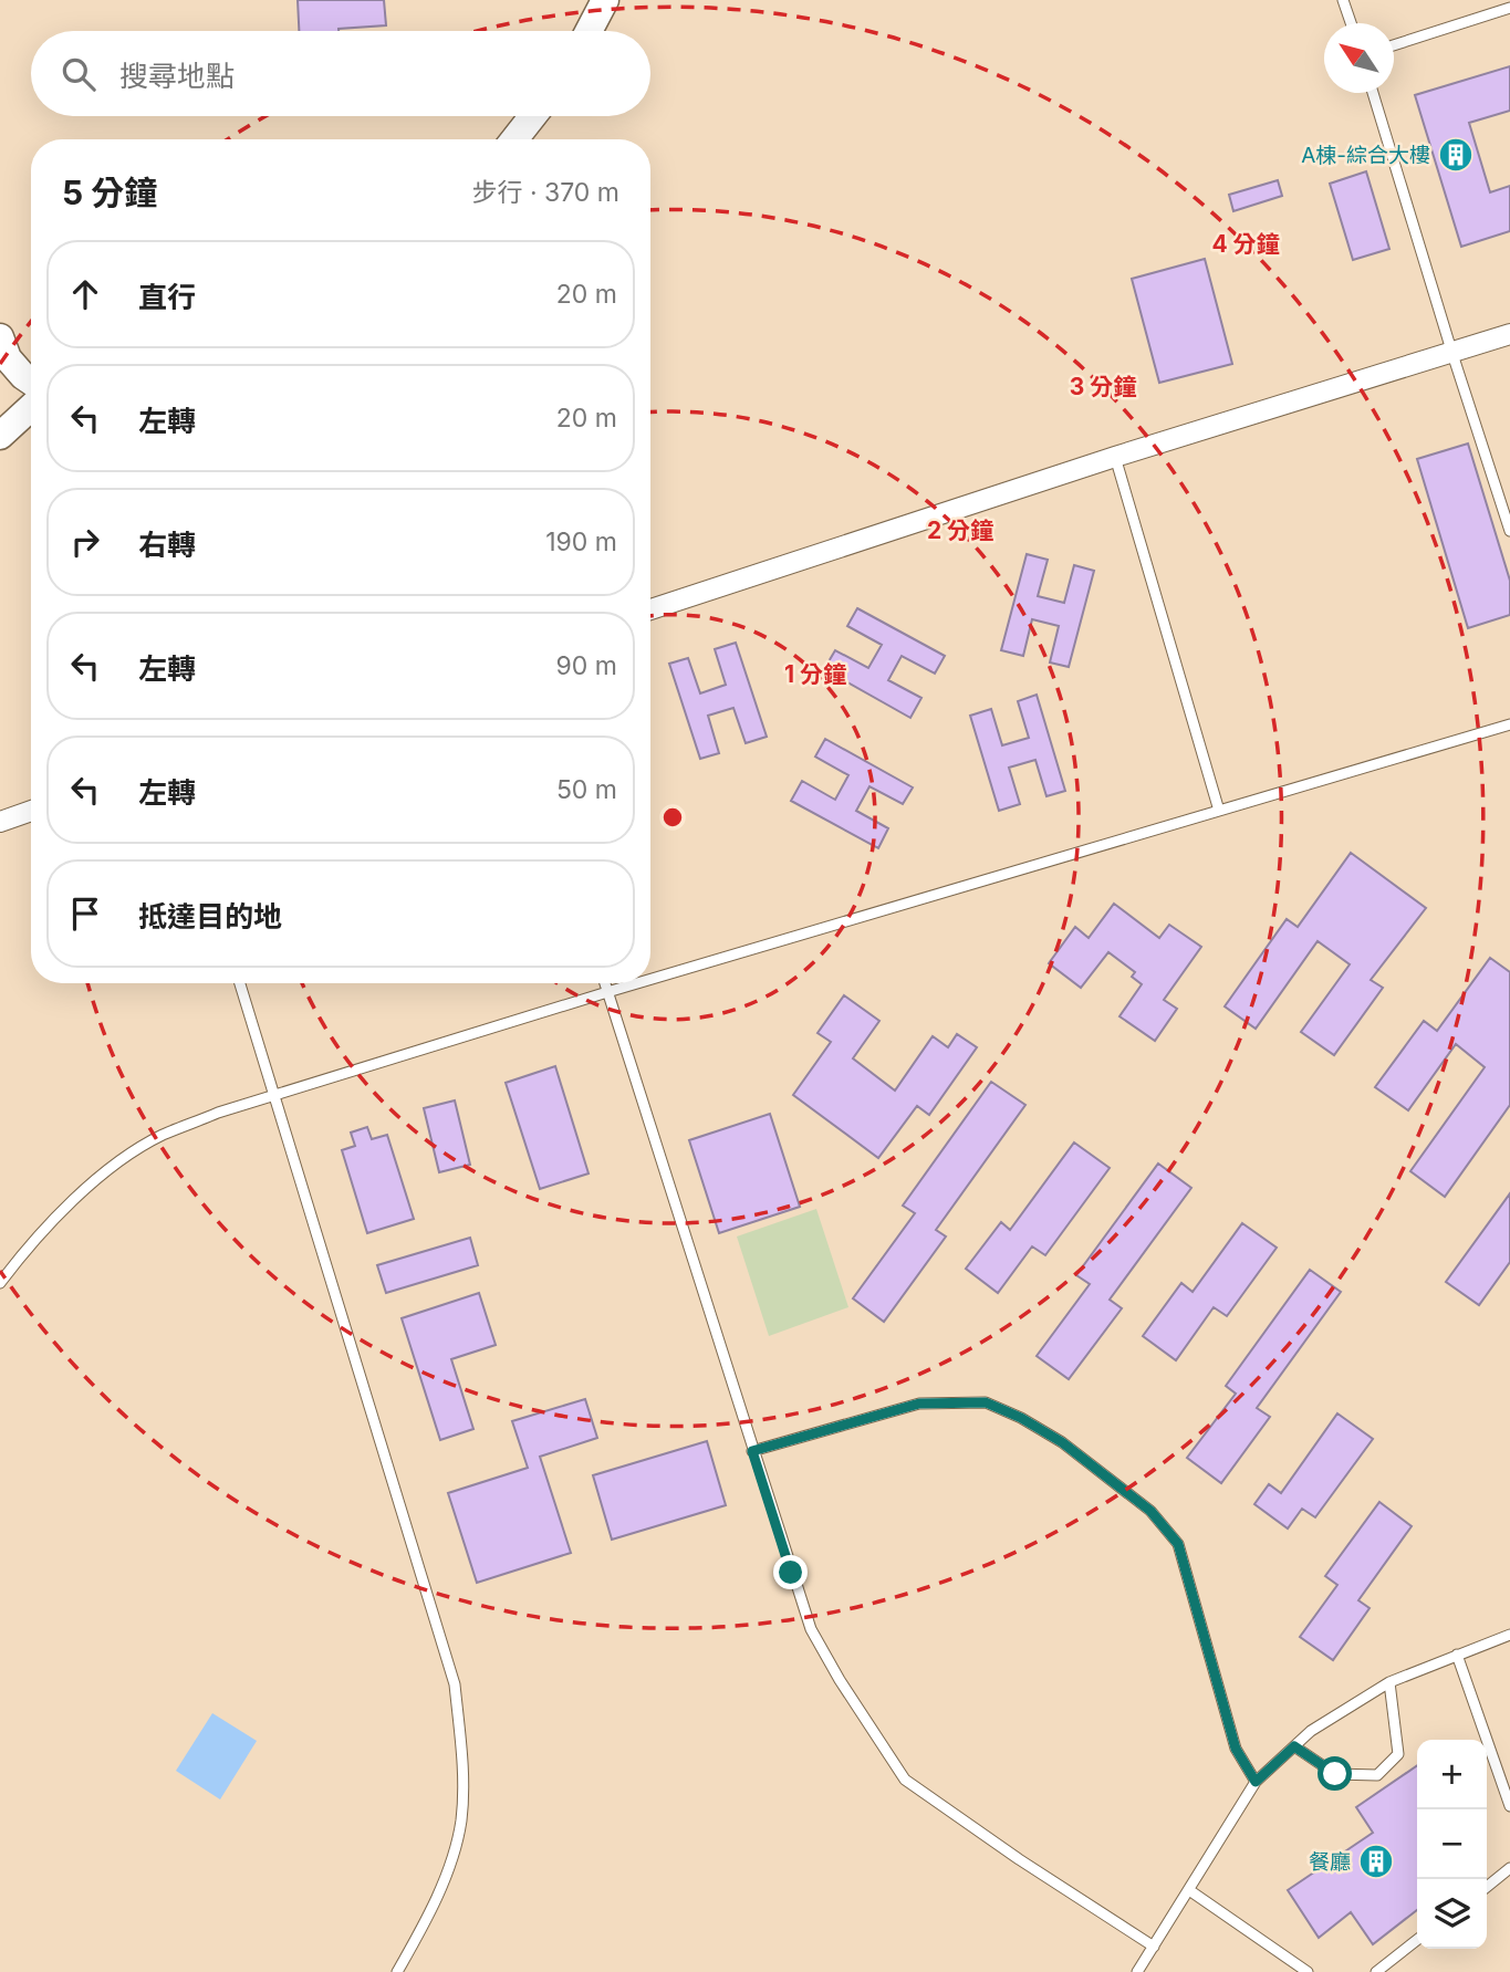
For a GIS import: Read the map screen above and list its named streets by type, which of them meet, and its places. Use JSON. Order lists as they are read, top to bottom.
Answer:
{
  "places": {
    "building": ["A棟-綜合大樓", "餐廳"]
  },
  "north": "top left",
  "page": {
    "search": "搜尋地點",
    "heading": ["5 分鐘", "步行 · 370 m"],
    "list": [
      ["直行", "20 m"],
      ["左轉", "20 m"],
      ["右轉", "190 m"],
      ["左轉", "90 m"],
      ["左轉", "50 m"],
      "抵達目的地"
    ],
    "map_buttons": ["+", "−"]
  },
  "rings": [
    "4 分鐘",
    "3 分鐘",
    "2 分鐘",
    "1 分鐘"
  ]
}
